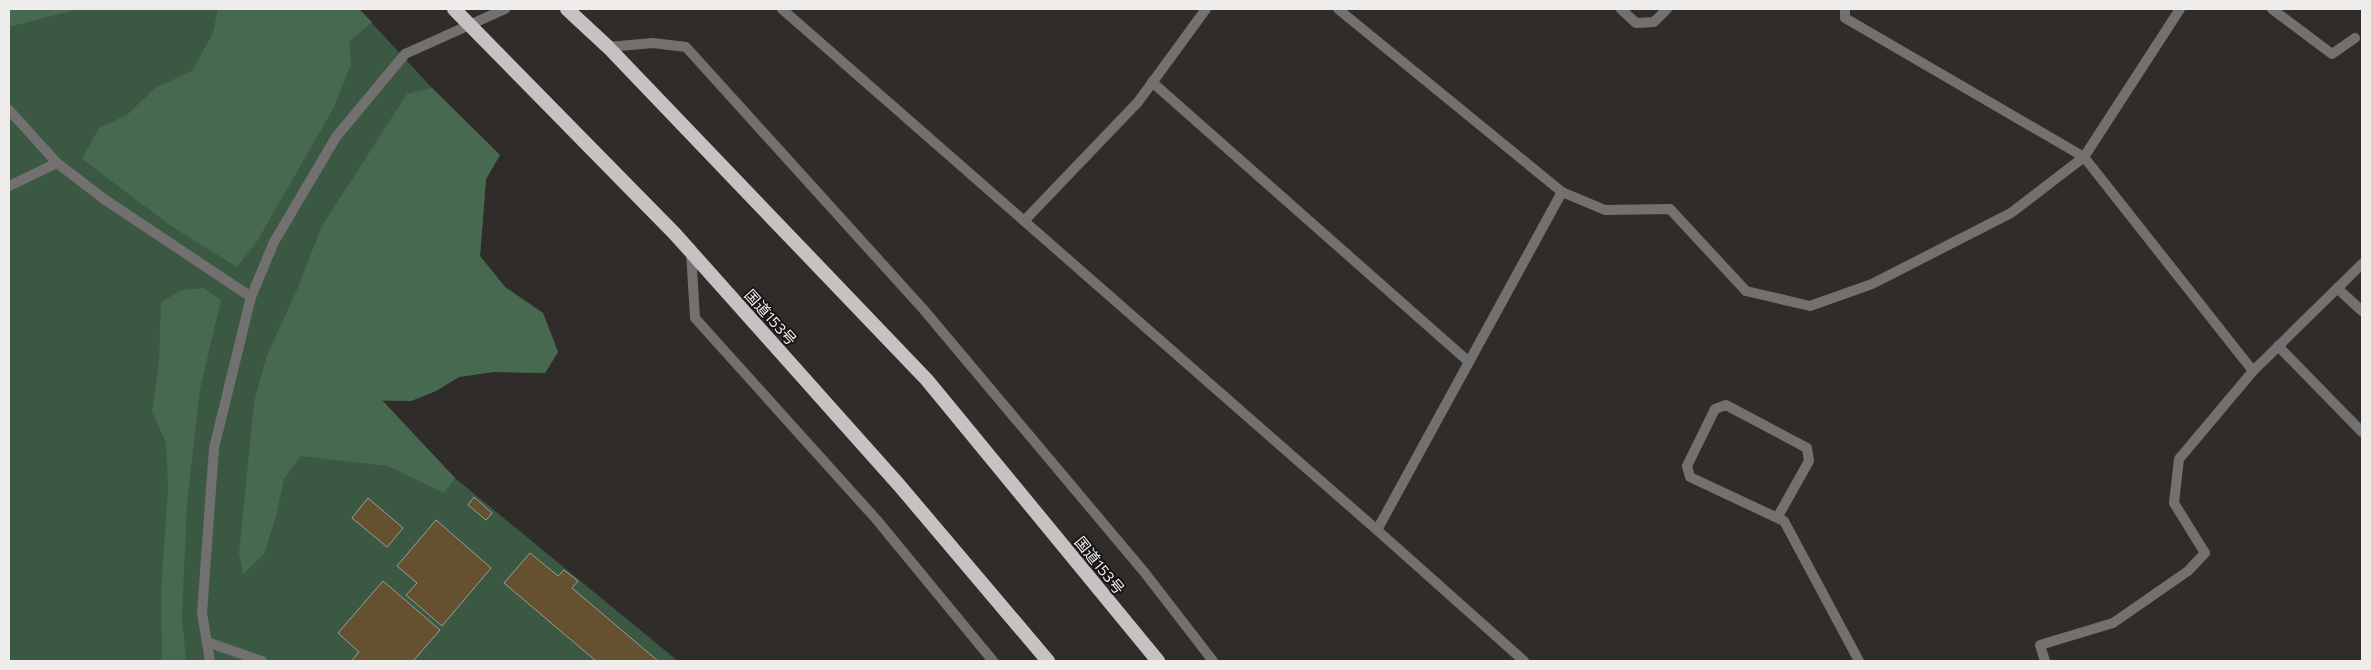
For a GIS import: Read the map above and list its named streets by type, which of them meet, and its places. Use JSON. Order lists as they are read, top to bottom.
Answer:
{
  "streets": {
    "highway": ["国道153号"]
  }
}
